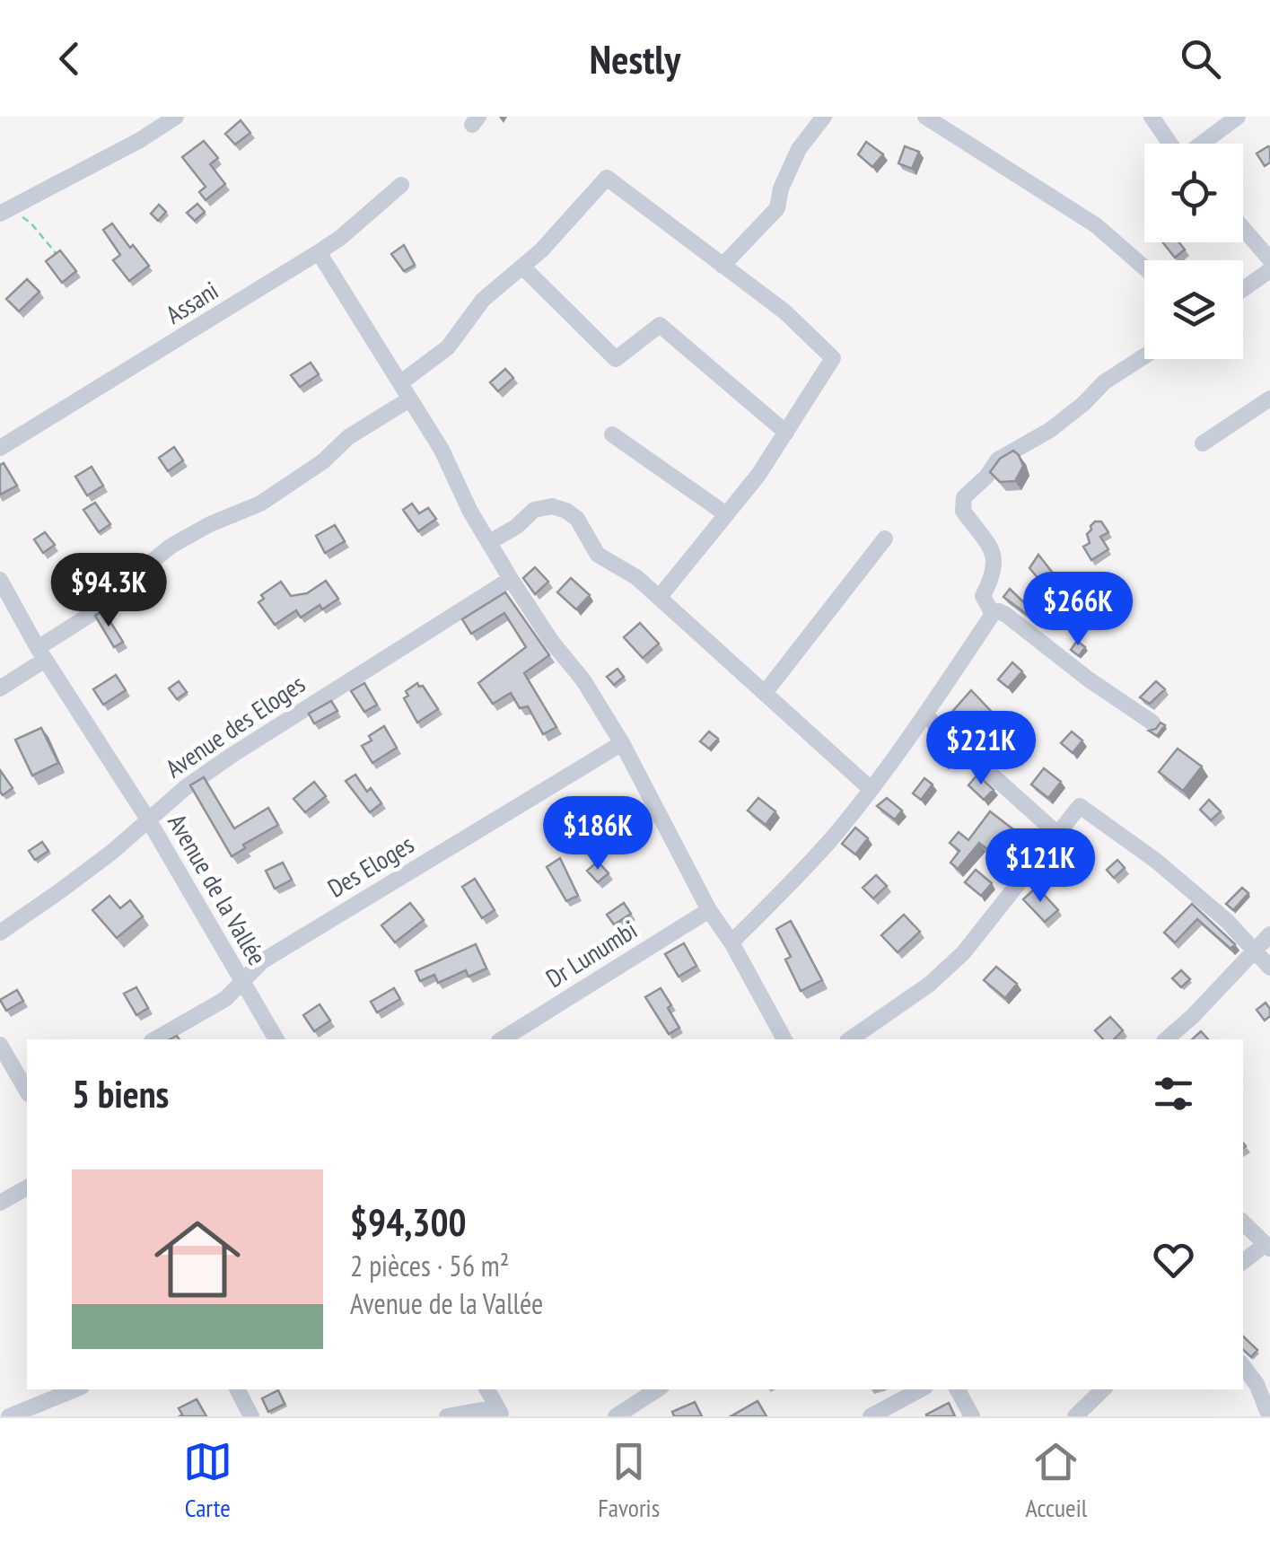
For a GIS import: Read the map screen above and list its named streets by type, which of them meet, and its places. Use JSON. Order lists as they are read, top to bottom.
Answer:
{
  "streets": {
    "street": [
      "Assani",
      "Avenue des Eloges",
      "Des Eloges",
      "Avenue de la Vallée",
      "Dr Lunumbi"
    ]
  },
  "crossings": [
    ["Avenue des Eloges", "Avenue de la Vallée"],
    ["Des Eloges", "Avenue de la Vallée"]
  ],
  "page": {
    "header": "Nestly",
    "price": [
      "$94.3K",
      "$266K",
      "$221K",
      "$186K",
      "$121K"
    ],
    "heading": "5 biens",
    "list": [
      {
        "name": "$94,300",
        "note": "2 pièces · 56 m² · Avenue de la Vallée"
      }
    ],
    "tabs": ["Carte", "Favoris", "Accueil"]
  }
}
